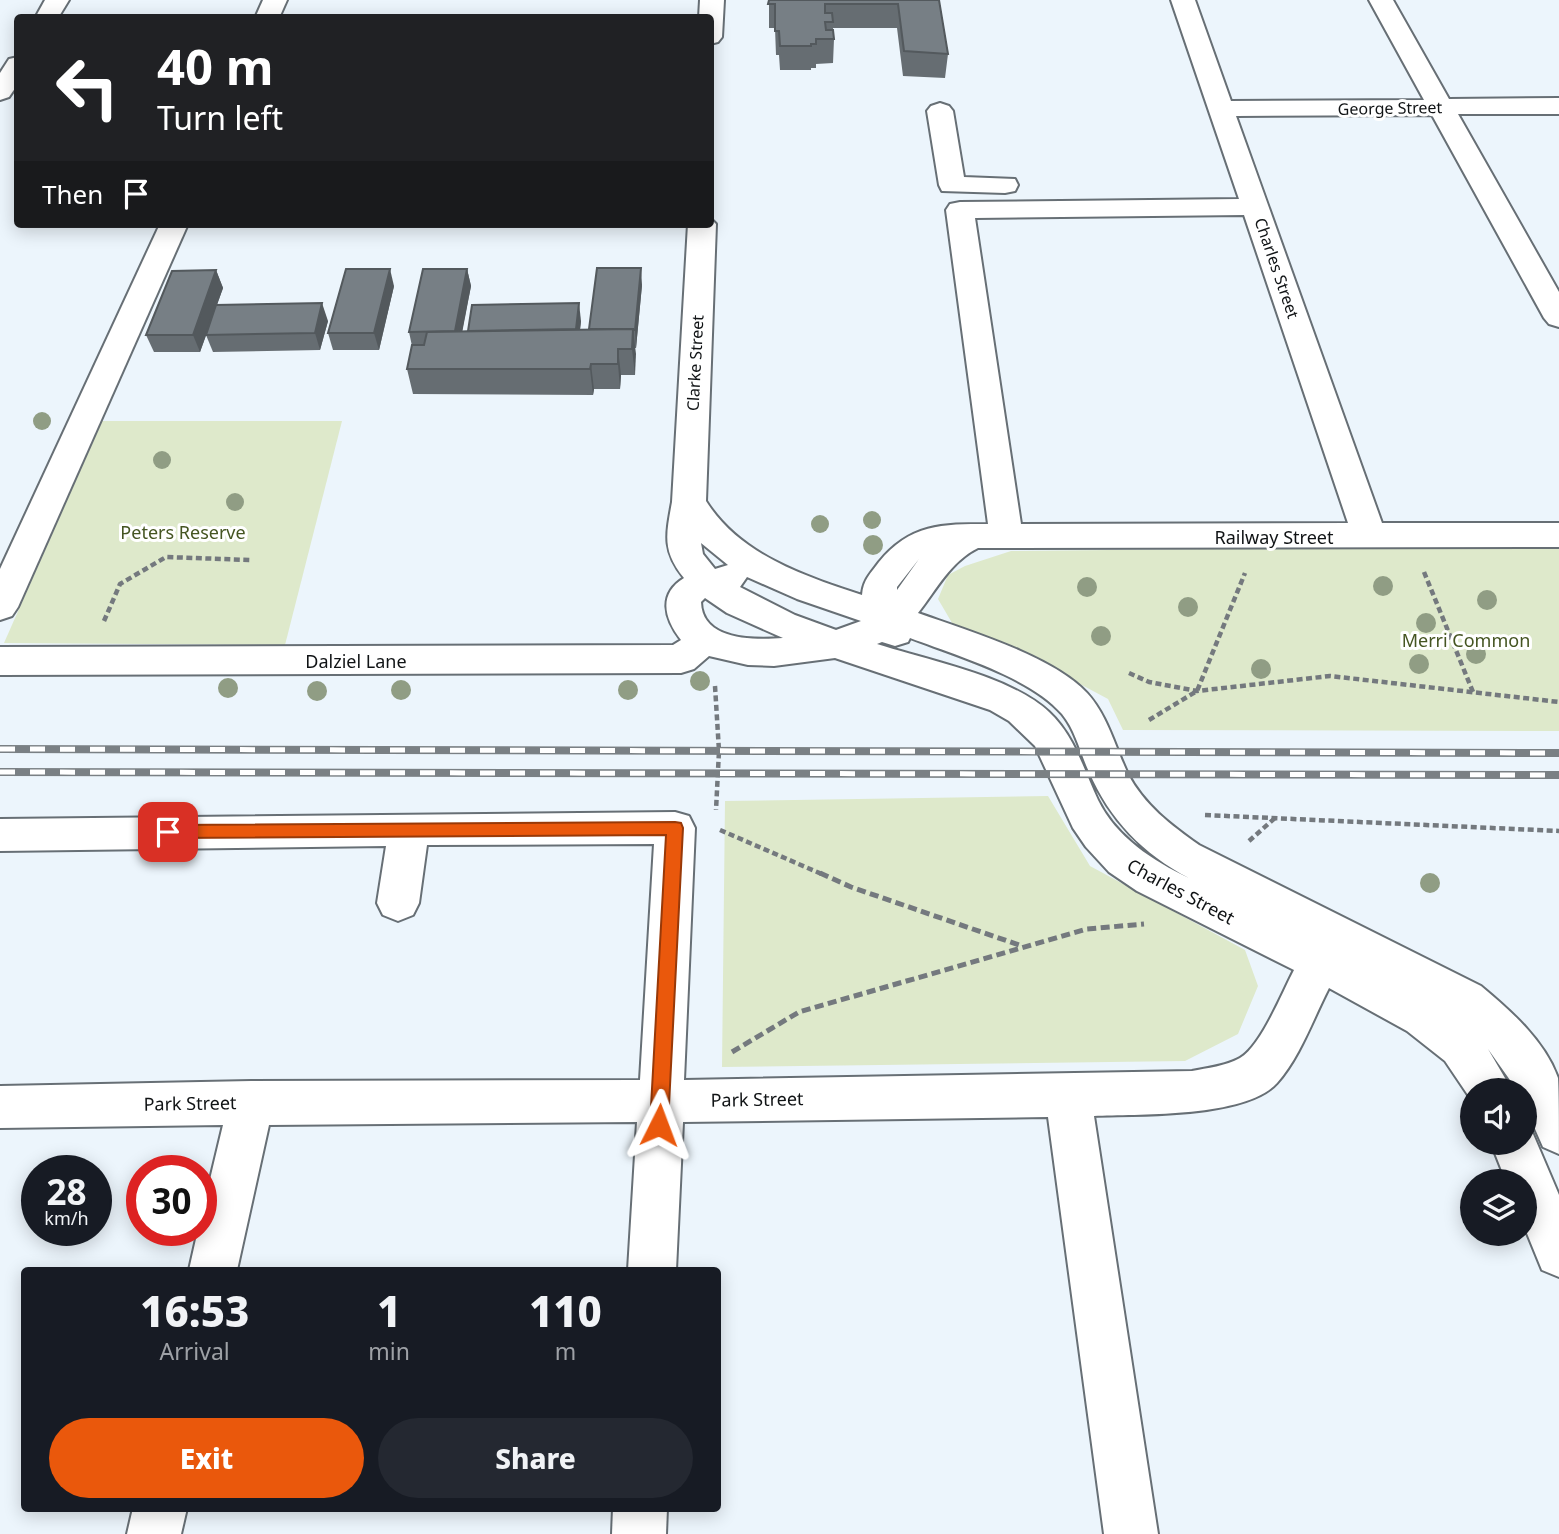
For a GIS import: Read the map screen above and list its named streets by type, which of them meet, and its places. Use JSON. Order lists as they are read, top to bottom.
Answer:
{
  "streets": {
    "street": [
      "George Street",
      "Charles Street",
      "Clarke Street",
      "Railway Street",
      "Dalziel Lane",
      "Park Street"
    ]
  },
  "crossings": [
    ["George Street", "Charles Street"],
    ["Charles Street", "Clarke Street"],
    ["Charles Street", "Railway Street"],
    ["Charles Street", "Park Street"],
    ["Clarke Street", "Railway Street"],
    ["Railway Street", "Dalziel Lane"]
  ],
  "parks": ["Peters Reserve", "Merri Common"],
  "page": {
    "turn": ["40 m", "Turn left"],
    "then": "Then",
    "speed": "28 km/h",
    "limit": "30",
    "eta": [
      "16:53",
      "Arrival",
      "1",
      "min",
      "110",
      "m"
    ],
    "buttons": ["Exit", "Share"]
  }
}
